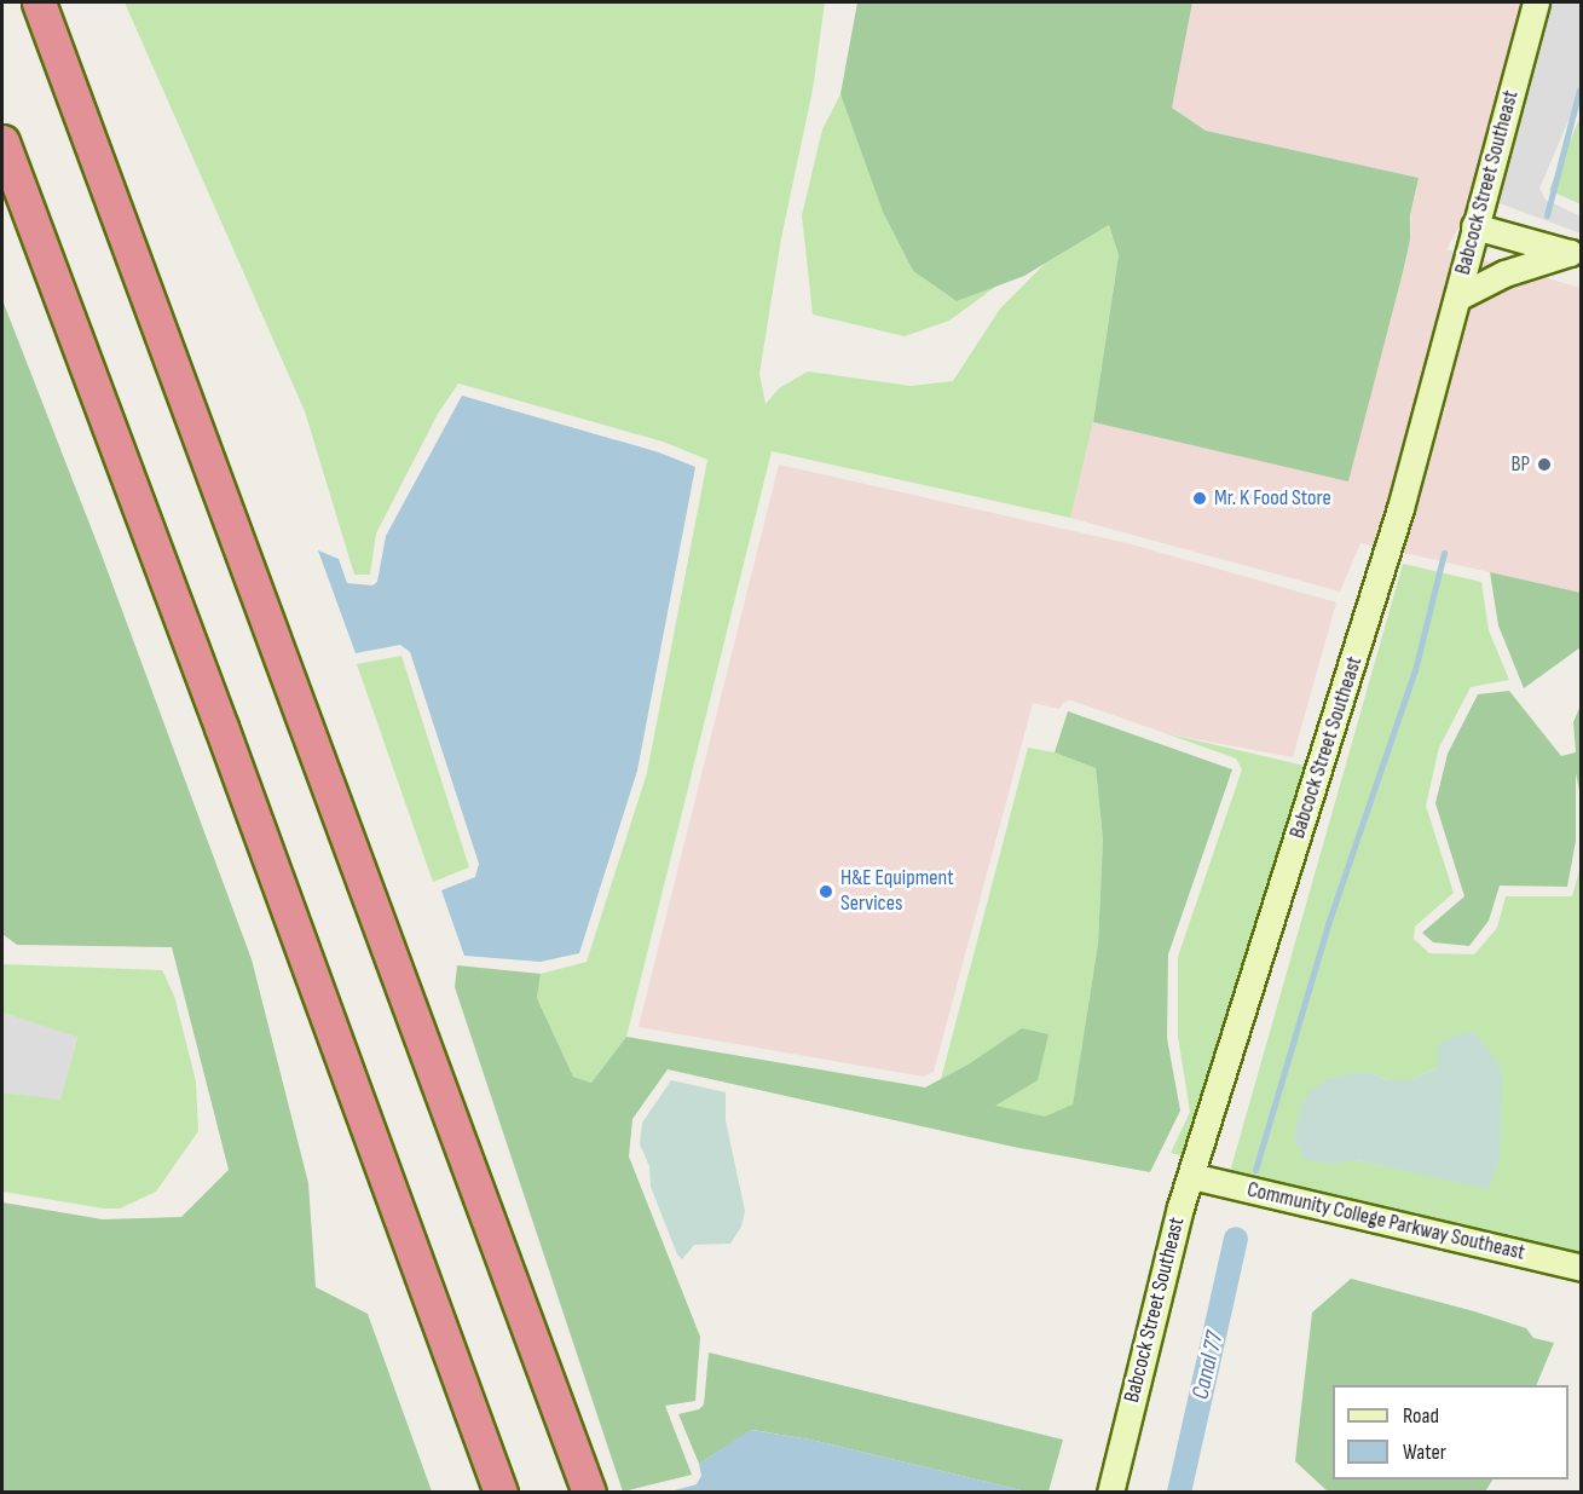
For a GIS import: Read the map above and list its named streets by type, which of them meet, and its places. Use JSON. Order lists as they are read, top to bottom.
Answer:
{
  "streets": {
    "main road": ["Babcock Street Southeast", "Community College Parkway Southeast"]
  },
  "crossings": [
    ["Babcock Street Southeast", "Community College Parkway Southeast"]
  ],
  "water": ["Canal 77"],
  "places": ["BP", "Mr. K Food Store", "H&E Equipment Services"],
  "legend": ["Road", "Water"]
}
